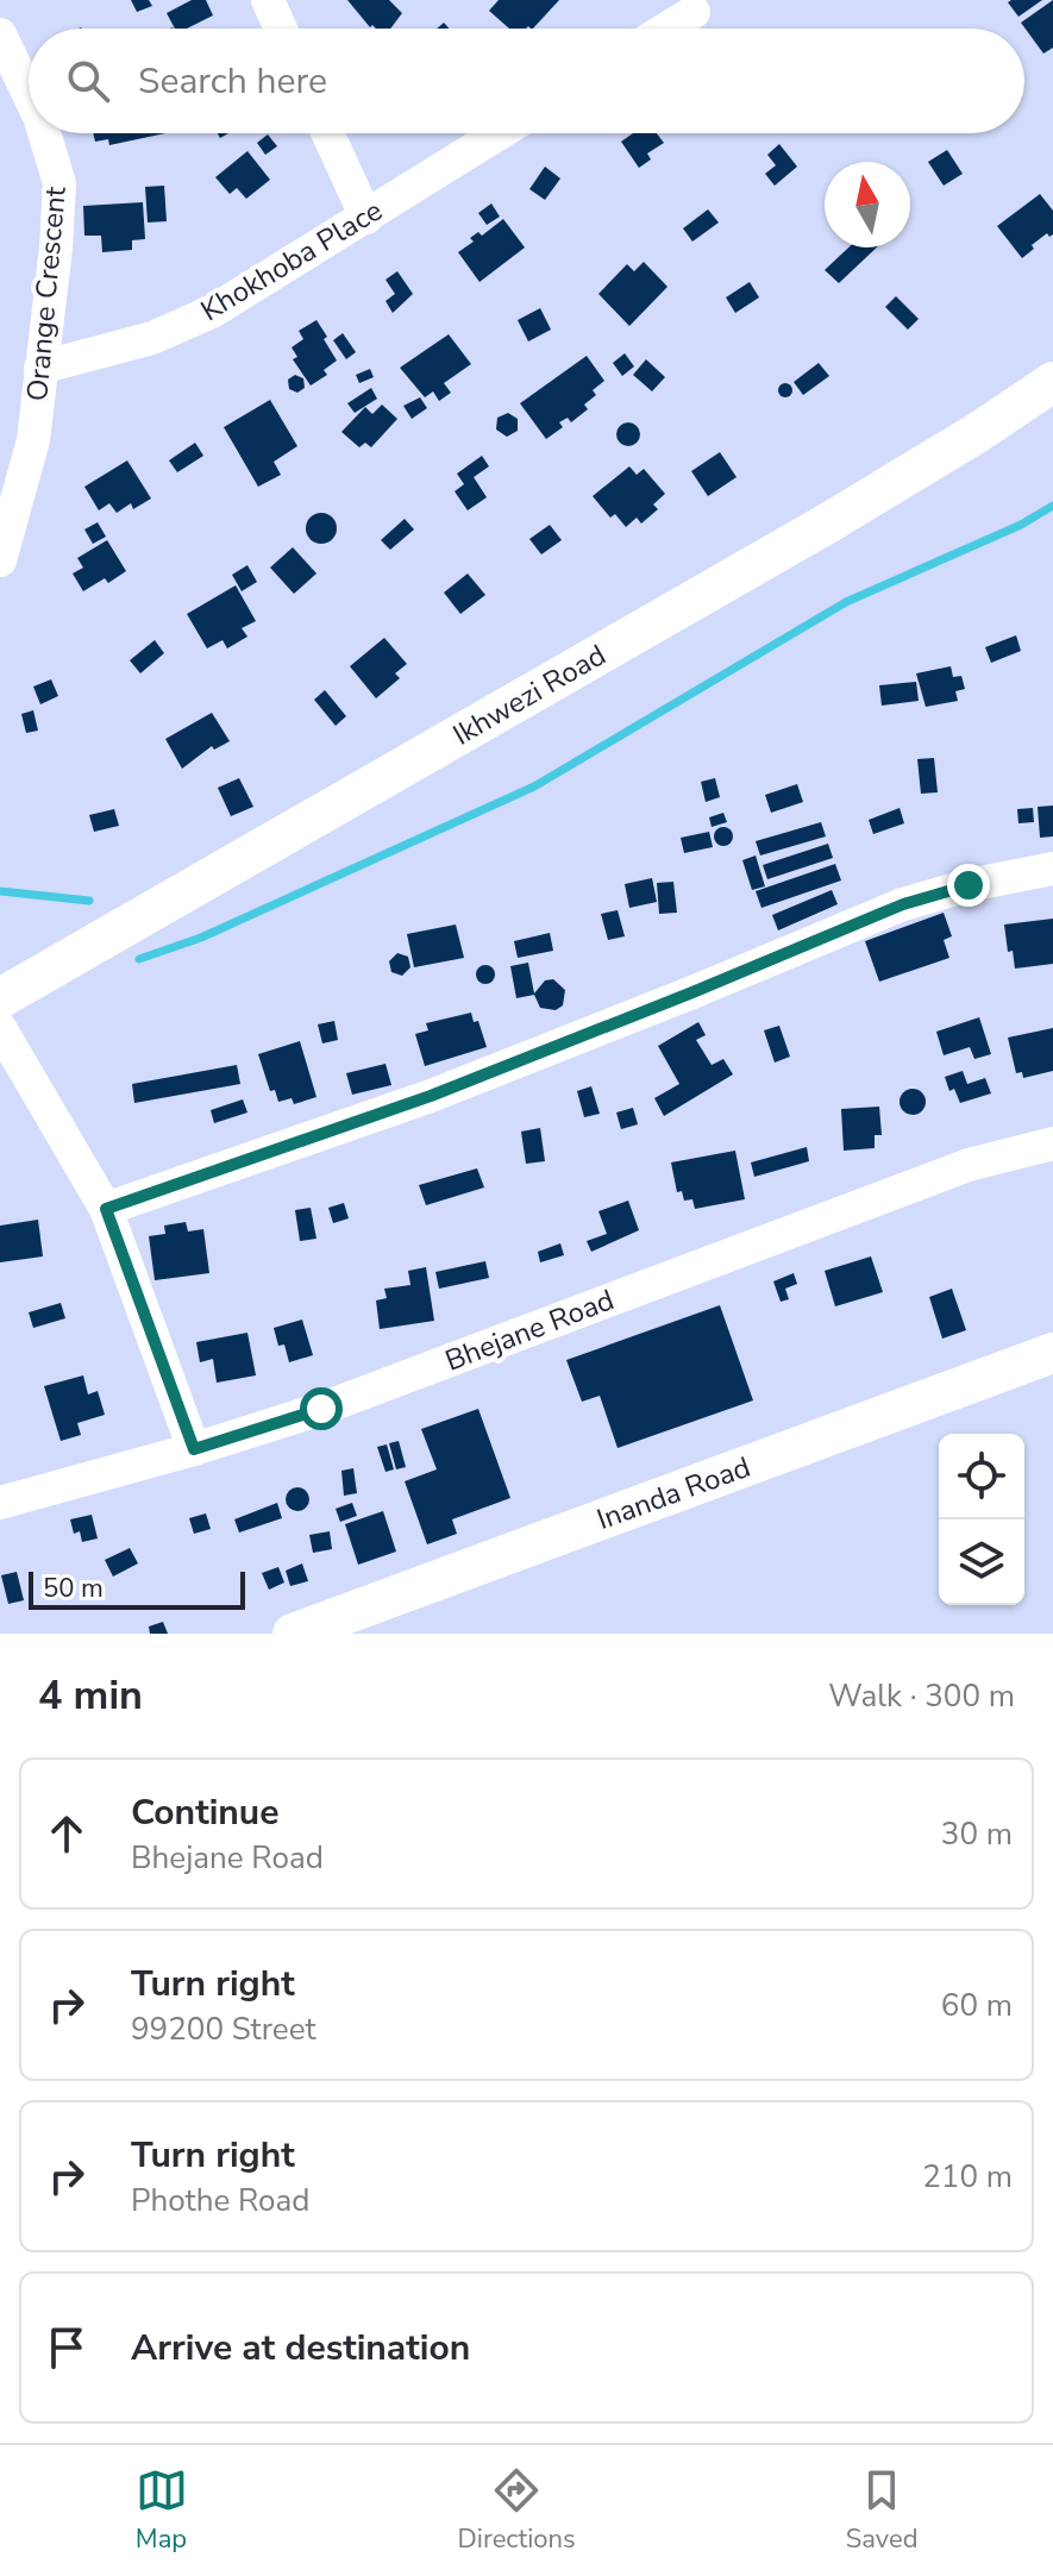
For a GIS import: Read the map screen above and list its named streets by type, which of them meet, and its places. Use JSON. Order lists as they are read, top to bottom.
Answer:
{
  "streets": {
    "street": [
      "Khokhoba Place",
      "Orange Crescent",
      "Ikhwezi Road",
      "Bhejane Road",
      "Inanda Road"
    ]
  },
  "crossings": [
    ["Khokhoba Place", "Orange Crescent"]
  ],
  "scale_bar": "50 m",
  "north": "top",
  "page": {
    "search": "Search here",
    "scale": "50 m",
    "heading": ["4 min", "Walk · 300 m"],
    "list": [
      ["Continue", "Bhejane Road", "30 m"],
      ["Turn right", "99200 Street", "60 m"],
      ["Turn right", "Phothe Road", "210 m"],
      "Arrive at destination"
    ],
    "nav": ["Map", "Directions", "Saved"]
  }
}
